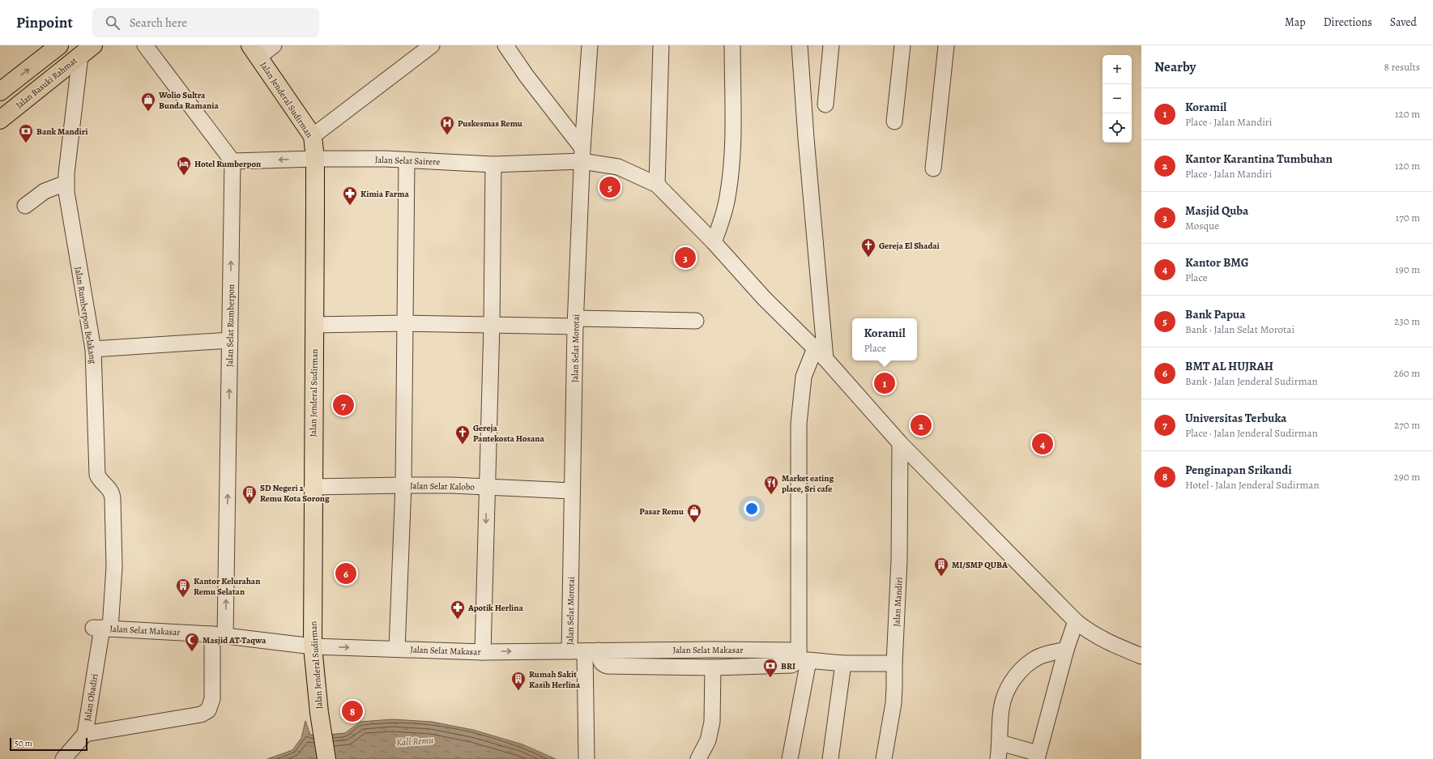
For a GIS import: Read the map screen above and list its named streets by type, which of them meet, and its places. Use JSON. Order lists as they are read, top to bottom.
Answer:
{
  "streets": {
    "main road": ["Jalan Basuki Rahmat", "Jalan Jenderal Sudirman"],
    "street": [
      "Jalan Selat Sairere",
      "Jalan Rumberpon Belakang",
      "Jalan Selat Rumberpon",
      "Jalan Selat Morotai",
      "Jalan Selat Kalobo",
      "Jalan Mandiri",
      "Jalan Selat Makasar",
      "Jalan Obadiri"
    ]
  },
  "crossings": [
    ["Jalan Basuki Rahmat", "Jalan Rumberpon Belakang"],
    ["Jalan Jenderal Sudirman", "Jalan Selat Sairere"],
    ["Jalan Jenderal Sudirman", "Jalan Selat Kalobo"],
    ["Jalan Jenderal Sudirman", "Jalan Selat Makasar"],
    ["Jalan Selat Sairere", "Jalan Selat Rumberpon"],
    ["Jalan Selat Sairere", "Jalan Selat Morotai"],
    ["Jalan Selat Sairere", "Jalan Mandiri"],
    ["Jalan Rumberpon Belakang", "Jalan Selat Makasar"],
    ["Jalan Rumberpon Belakang", "Jalan Obadiri"],
    ["Jalan Selat Rumberpon", "Jalan Selat Makasar"],
    ["Jalan Selat Rumberpon", "Jalan Obadiri"],
    ["Jalan Selat Morotai", "Jalan Selat Kalobo"],
    ["Jalan Selat Morotai", "Jalan Selat Makasar"],
    ["Jalan Mandiri", "Jalan Selat Makasar"],
    ["Jalan Selat Makasar", "Jalan Obadiri"]
  ],
  "one_way": ["Jalan Selat Rumberpon"],
  "water": ["Kali Remu"],
  "places": {
    "shop": ["Wolio Sultra Bunda Ramania", "Pasar Remu"],
    "hospital": ["Puskesmas Remu"],
    "bank": ["Bank Mandiri", "BRI"],
    "hotel": ["Hotel Rumberpon"],
    "pharmacy": ["Kimia Farma", "Apotik Herlina"],
    "church": ["Gereja El Shadai", "Gereja Pantekosta Hosana"],
    "restaurant": ["Market eating place, Sri cafe"],
    "building": [
      "SD Negeri 2 Remu Kota Sorong",
      "MI/SMP QUBA",
      "Kantor Kelurahan Remu Selatan",
      "Rumah Sakit Kasih Herlina"
    ],
    "mosque": ["Masjid AT-Taqwa"]
  },
  "scale_bar": "50 m",
  "page": {
    "header": "Pinpoint",
    "search": "Search here",
    "nav": ["Map", "Directions", "Saved"],
    "heading": ["Nearby", "8 results"],
    "map_buttons": ["+", "−"],
    "list": [
      {
        "mark": "1",
        "name": "Koramil",
        "note": "Place · Jalan Mandiri",
        "value": "120 m"
      },
      {
        "mark": "2",
        "name": "Kantor Karantina Tumbuhan",
        "note": "Place · Jalan Mandiri",
        "value": "120 m"
      },
      {
        "mark": "3",
        "name": "Masjid Quba",
        "note": "Mosque",
        "value": "170 m"
      },
      {
        "mark": "4",
        "name": "Kantor BMG",
        "note": "Place",
        "value": "190 m"
      },
      {
        "mark": "5",
        "name": "Bank Papua",
        "note": "Bank · Jalan Selat Morotai",
        "value": "230 m"
      },
      {
        "mark": "6",
        "name": "BMT AL HUJRAH",
        "note": "Bank · Jalan Jenderal Sudirman",
        "value": "260 m"
      },
      {
        "mark": "7",
        "name": "Universitas Terbuka",
        "note": "Place · Jalan Jenderal Sudirman",
        "value": "270 m"
      },
      {
        "mark": "8",
        "name": "Penginapan Srikandi",
        "note": "Hotel · Jalan Jenderal Sudirman",
        "value": "290 m"
      }
    ],
    "pins": [
      "5",
      "3",
      "1",
      "7",
      "2",
      "4",
      "6",
      "8"
    ],
    "popup": ["Koramil", "Place"],
    "scale": "50 m"
  }
}
